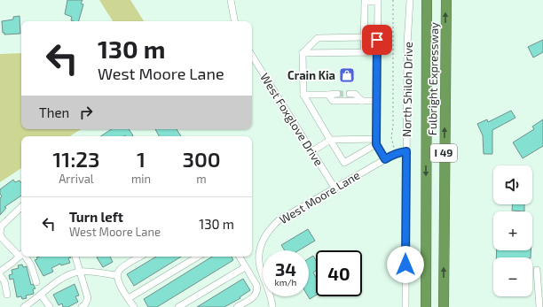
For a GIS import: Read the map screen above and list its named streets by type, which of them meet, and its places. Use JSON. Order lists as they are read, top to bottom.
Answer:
{
  "streets": {
    "highway": ["Fulbright Expressway", "I 49"],
    "street": ["North Shiloh Drive", "West Foxglove Drive", "West Moore Lane"]
  },
  "crossings": [
    ["North Shiloh Drive", "West Moore Lane"],
    ["West Foxglove Drive", "West Moore Lane"]
  ],
  "places": {
    "shop": ["Crain Kia"]
  },
  "page": {
    "turn": ["130 m", "West Moore Lane"],
    "then": "Then",
    "eta": [
      "11:23",
      "Arrival",
      "1",
      "min",
      "300",
      "m"
    ],
    "map_buttons": ["+", "−"],
    "list": [
      {
        "name": "Turn left",
        "note": "West Moore Lane",
        "value": "130 m"
      }
    ],
    "speed": "34 km/h",
    "limit": "40"
  }
}
